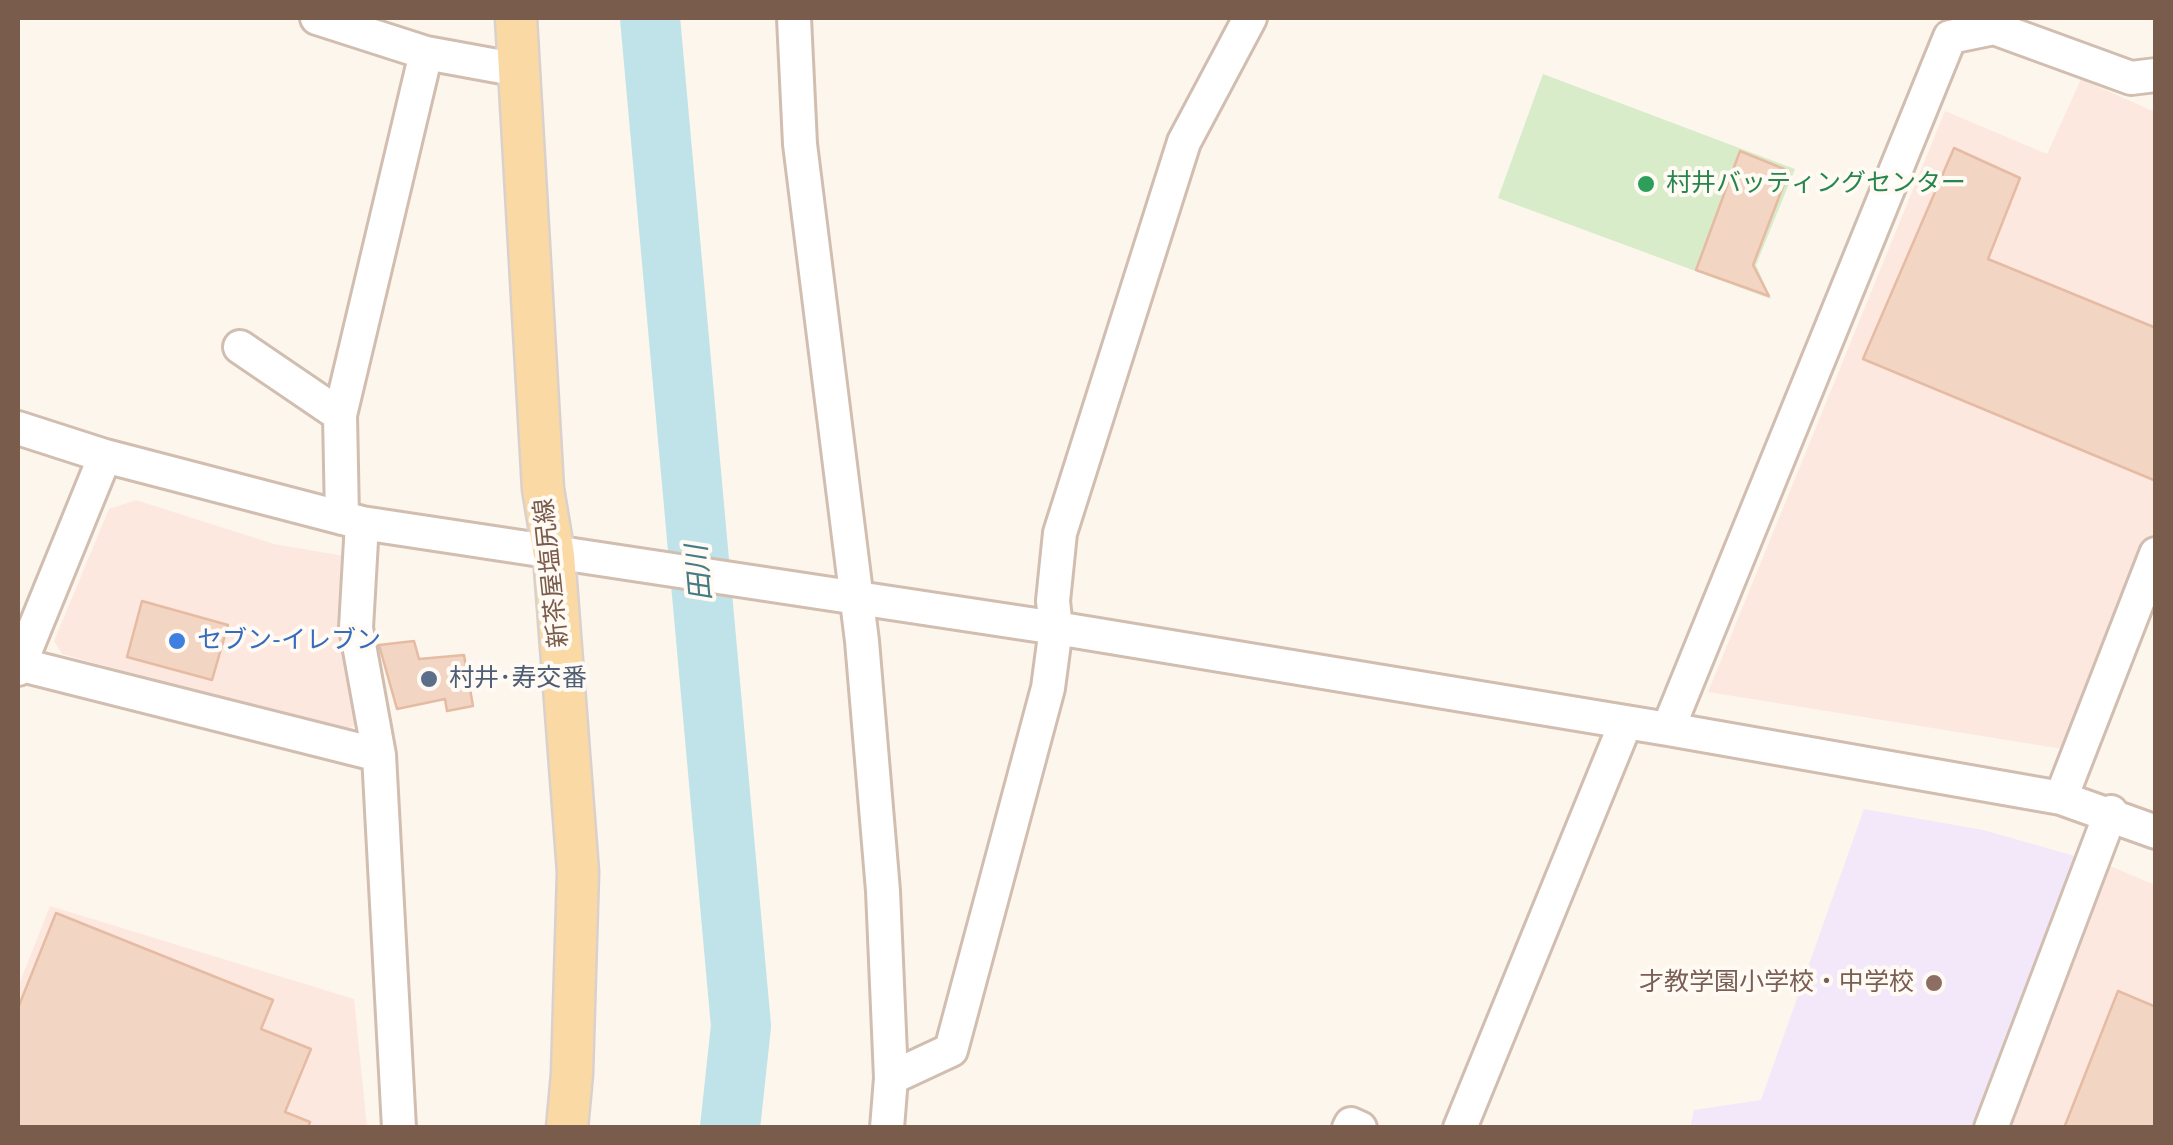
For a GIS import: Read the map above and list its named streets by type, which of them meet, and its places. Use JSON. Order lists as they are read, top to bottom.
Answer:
{
  "streets": {
    "main road": ["新茶屋塩尻線"]
  },
  "water": ["田川"],
  "places": [
    "村井バッティングセンター",
    "セブン-イレブン",
    "村井･寿交番",
    "才教学園小学校・中学校"
  ]
}
